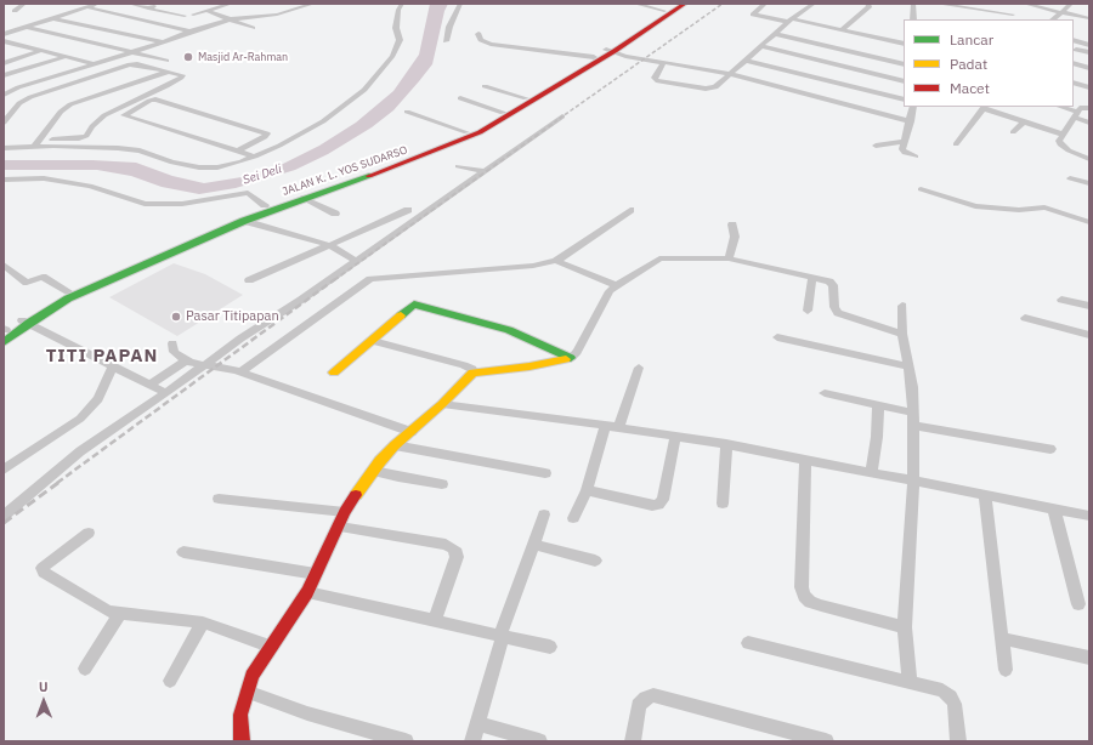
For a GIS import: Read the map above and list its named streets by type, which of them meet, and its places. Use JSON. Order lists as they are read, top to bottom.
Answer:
{
  "streets": {
    "main road": ["JALAN K. L. YOS SUDARSO"]
  },
  "districts": ["TITI PAPAN"],
  "water": ["Sei Deli"],
  "places": ["Masjid Ar-Rahman", "Pasar Titipapan"],
  "legend": ["Lancar", "Padat", "Macet"],
  "north": "top"
}
